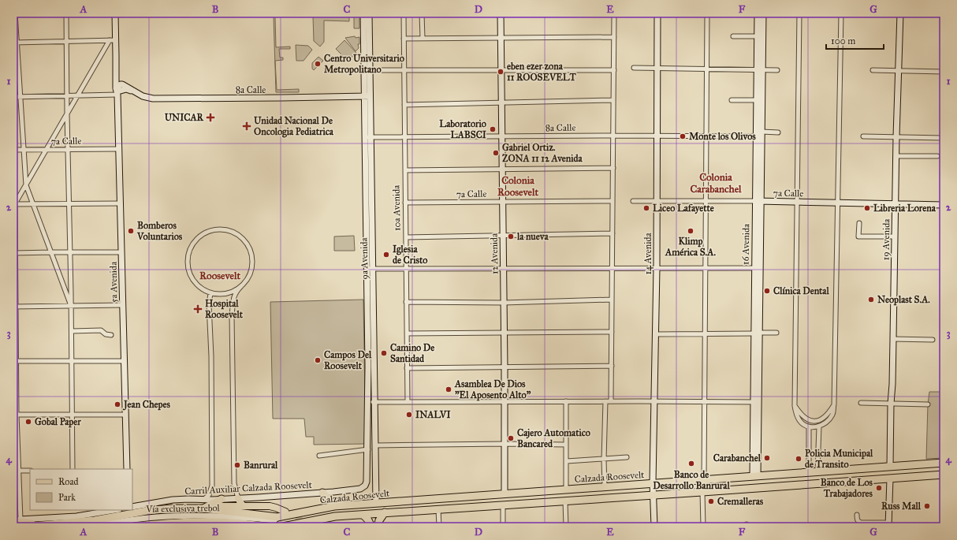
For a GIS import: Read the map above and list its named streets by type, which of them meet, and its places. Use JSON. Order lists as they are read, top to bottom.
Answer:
{
  "streets": {
    "highway": ["Calzada Roosevelt"],
    "street": [
      "8a Calle",
      "7a Calle",
      "10a Avenida",
      "19 Avenida",
      "16 Avenida",
      "12 Avenida",
      "14 Avenida",
      "9a Avenida",
      "5a Avenida",
      "Carril Auxiliar Calzada Roosevelt",
      "Vía exclusiva trebol"
    ]
  },
  "crossings": [
    ["8a Calle", "10a Avenida"],
    ["8a Calle", "16 Avenida"],
    ["8a Calle", "12 Avenida"],
    ["8a Calle", "14 Avenida"],
    ["8a Calle", "9a Avenida"],
    ["8a Calle", "5a Avenida"],
    ["7a Calle", "10a Avenida"],
    ["7a Calle", "19 Avenida"],
    ["7a Calle", "16 Avenida"],
    ["7a Calle", "12 Avenida"],
    ["7a Calle", "14 Avenida"],
    ["7a Calle", "5a Avenida"],
    ["19 Avenida", "Calzada Roosevelt"],
    ["16 Avenida", "Calzada Roosevelt"],
    ["12 Avenida", "Calzada Roosevelt"],
    ["14 Avenida", "Calzada Roosevelt"],
    ["9a Avenida", "Calzada Roosevelt"],
    ["9a Avenida", "Carril Auxiliar Calzada Roosevelt"],
    ["Calzada Roosevelt", "Vía exclusiva trebol"]
  ],
  "districts": ["Colonia Carabanchel", "Colonia Roosevelt", "Roosevelt"],
  "places": {
    "other": [
      "Centro Universitario Metropolitano",
      "eben ezer zona 11 ROOSEVELT",
      "Laboratorio LABSCI",
      "Monte los Olivos",
      "Gabriel Ortiz. ZONA 11 12 Avenida",
      "Liceo Lafayette",
      "Libreria Lorena",
      "Bomberos Voluntarios",
      "Klimp América S.A.",
      "la nueva",
      "Iglesia de Cristo",
      "Clínica Dental",
      "Neoplast S.A.",
      "Camino De Santidad",
      "Campos Del Roosevelt",
      "Asamblea De Dios \"El Aposento Alto\"",
      "Jean Chepes",
      "INALVI",
      "Gobal Paper",
      "Cajero Automatico Bancared",
      "Carabanchel",
      "Policia Municipal de Transito",
      "Banco de Desarrollo Banrural",
      "Banrural",
      "Banco de Los Trabajadores",
      "Cremalleras",
      "Russ Mall"
    ],
    "health": ["UNICAR", "Unidad Nacional De Oncologia Pediatrica", "Hospital Roosevelt"]
  },
  "legend": ["Road", "Park"],
  "scale_bar": "100 m",
  "grid": {
    "columns": [
      "A",
      "B",
      "C",
      "D",
      "E",
      "F",
      "G"
    ],
    "rows": [
      "1",
      "2",
      "3",
      "4"
    ]
  }
}
